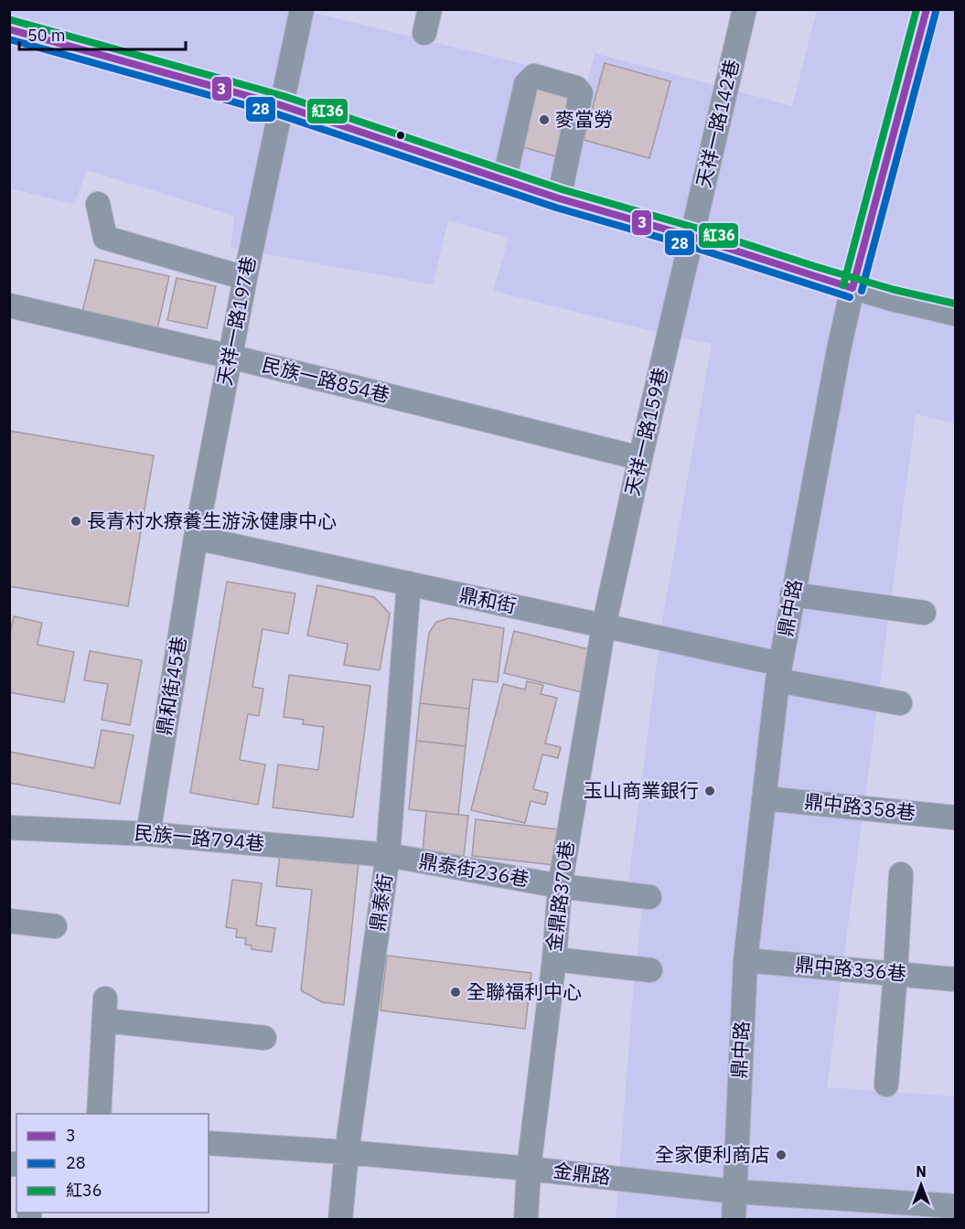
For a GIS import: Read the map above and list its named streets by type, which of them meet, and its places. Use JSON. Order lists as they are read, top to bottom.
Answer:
{
  "streets": {
    "street": [
      "天祥一路142巷",
      "天祥一路197巷",
      "民族一路854巷",
      "天祥一路159巷",
      "鼎和街",
      "鼎中路",
      "鼎和街45巷",
      "鼎中路358巷",
      "民族一路794巷",
      "鼎泰街236巷",
      "金鼎路370巷",
      "鼎泰街",
      "鼎中路336巷",
      "金鼎路"
    ]
  },
  "crossings": [
    ["天祥一路142巷", "天祥一路159巷"],
    ["天祥一路197巷", "民族一路854巷"],
    ["天祥一路197巷", "鼎和街"],
    ["天祥一路197巷", "鼎和街45巷"],
    ["民族一路854巷", "天祥一路159巷"],
    ["天祥一路159巷", "鼎和街"],
    ["天祥一路159巷", "金鼎路370巷"],
    ["鼎和街", "鼎中路"],
    ["鼎和街", "鼎和街45巷"],
    ["鼎和街", "金鼎路370巷"],
    ["鼎和街", "鼎泰街"],
    ["鼎中路", "鼎中路358巷"],
    ["鼎中路", "鼎中路336巷"],
    ["鼎中路", "金鼎路"],
    ["鼎和街45巷", "民族一路794巷"],
    ["民族一路794巷", "鼎泰街236巷"],
    ["民族一路794巷", "鼎泰街"],
    ["鼎泰街236巷", "金鼎路370巷"],
    ["鼎泰街236巷", "鼎泰街"],
    ["金鼎路370巷", "金鼎路"],
    ["鼎泰街", "金鼎路"]
  ],
  "places": [
    "麥當勞",
    "長青村水療養生游泳健康中心",
    "玉山商業銀行",
    "全聯福利中心",
    "全家便利商店"
  ],
  "lines": ["transit line 3", "transit line 紅36", "transit line 28"],
  "legend": ["3", "28", "紅36"],
  "scale_bar": "50 m",
  "north": "top"
}
